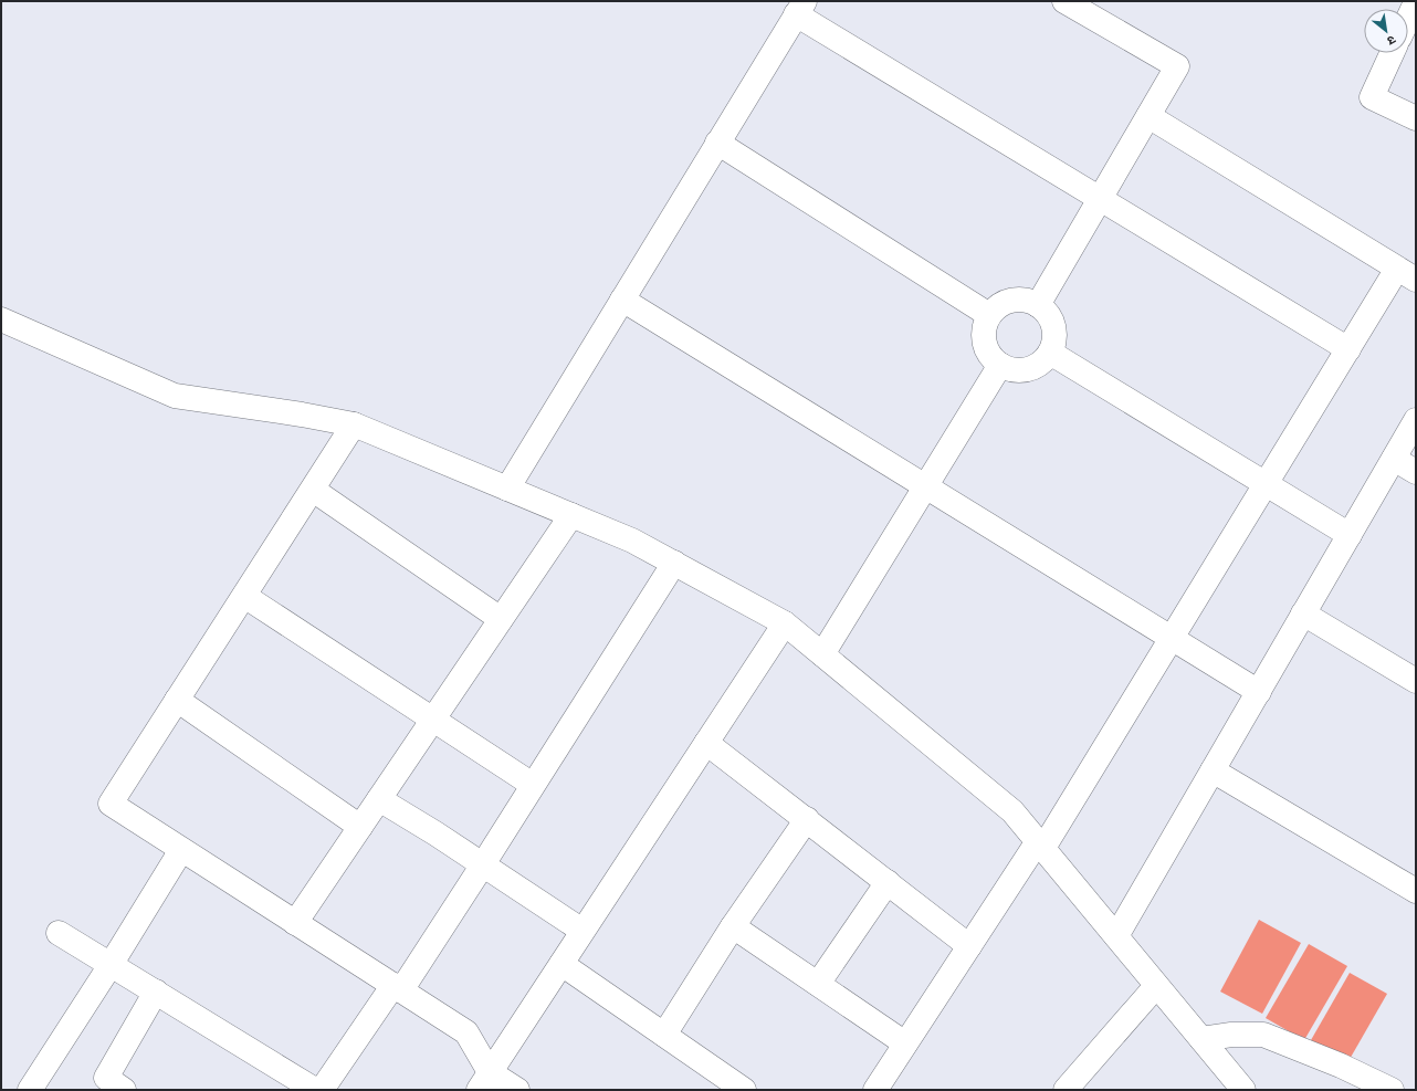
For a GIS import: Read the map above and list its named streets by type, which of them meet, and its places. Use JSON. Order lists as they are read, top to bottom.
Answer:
{
  "north": "bottom right"
}
